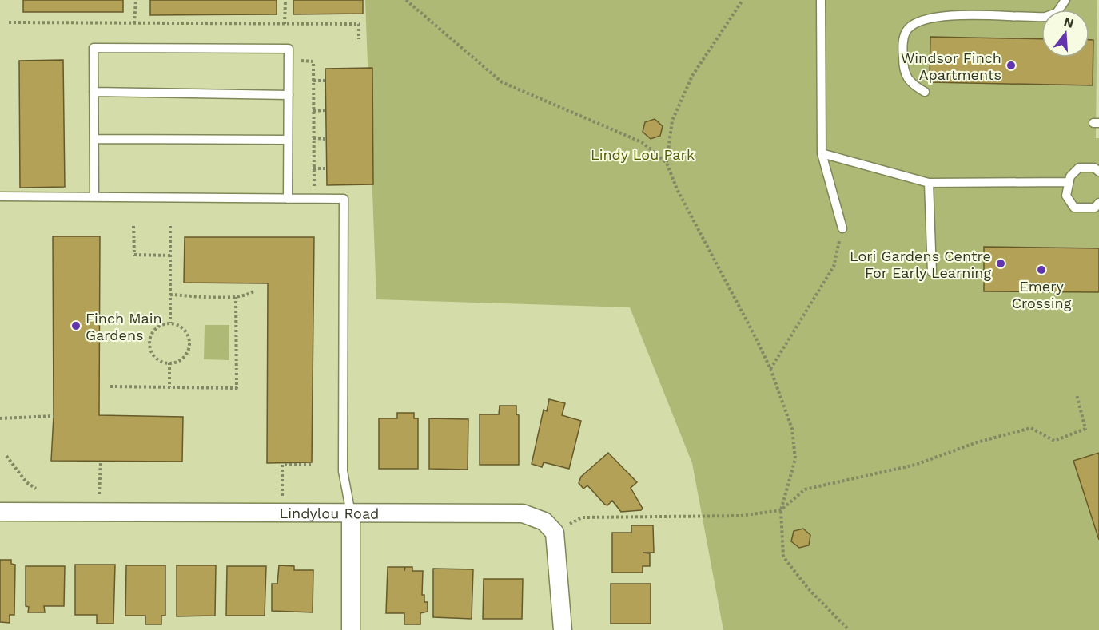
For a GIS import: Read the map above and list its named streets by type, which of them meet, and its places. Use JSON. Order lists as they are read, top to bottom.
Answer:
{
  "streets": {
    "street": ["Lindylou Road"]
  },
  "parks": ["Lindy Lou Park"],
  "places": [
    "Windsor Finch Apartments",
    "Lori Gardens Centre For Early Learning",
    "Emery Crossing",
    "Finch Main Gardens"
  ],
  "north": "top"
}
